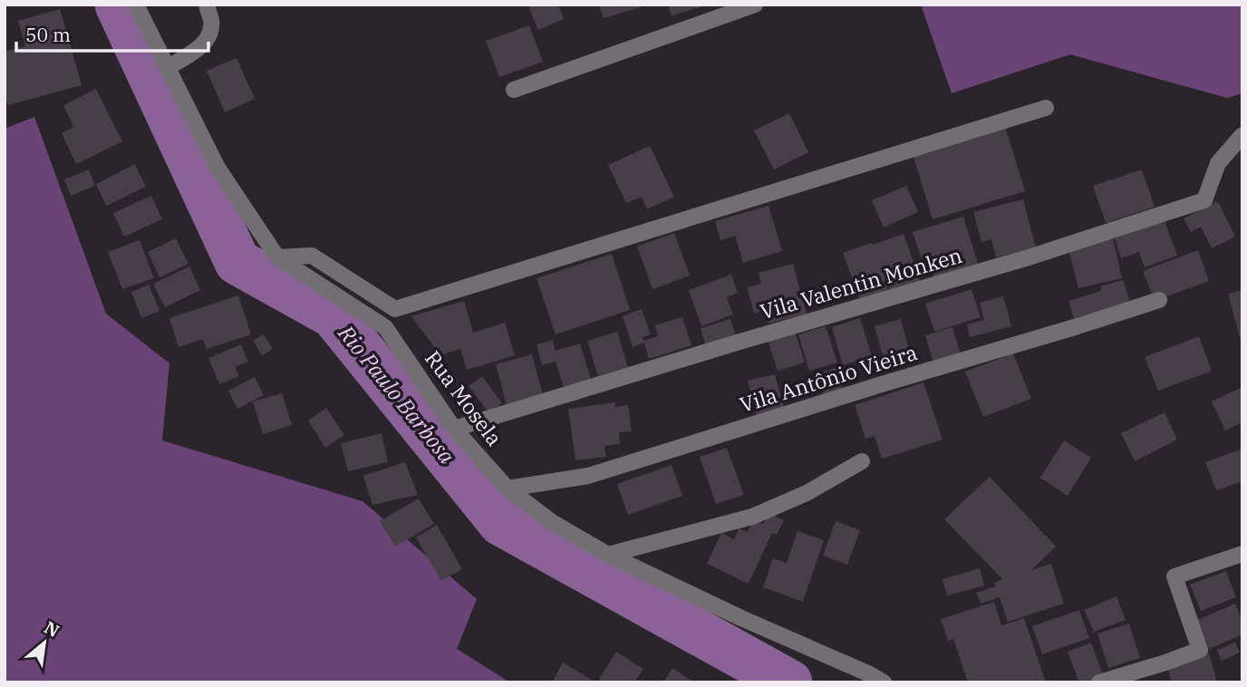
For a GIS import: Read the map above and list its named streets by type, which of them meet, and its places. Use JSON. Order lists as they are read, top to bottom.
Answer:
{
  "streets": {
    "street": ["Vila Valentin Monken", "Vila Antônio Vieira", "Rua Mosela"]
  },
  "crossings": [
    ["Vila Valentin Monken", "Rua Mosela"],
    ["Vila Antônio Vieira", "Rua Mosela"]
  ],
  "water": ["Rio Paulo Barbosa"],
  "scale_bar": "50 m",
  "north": "top right"
}
